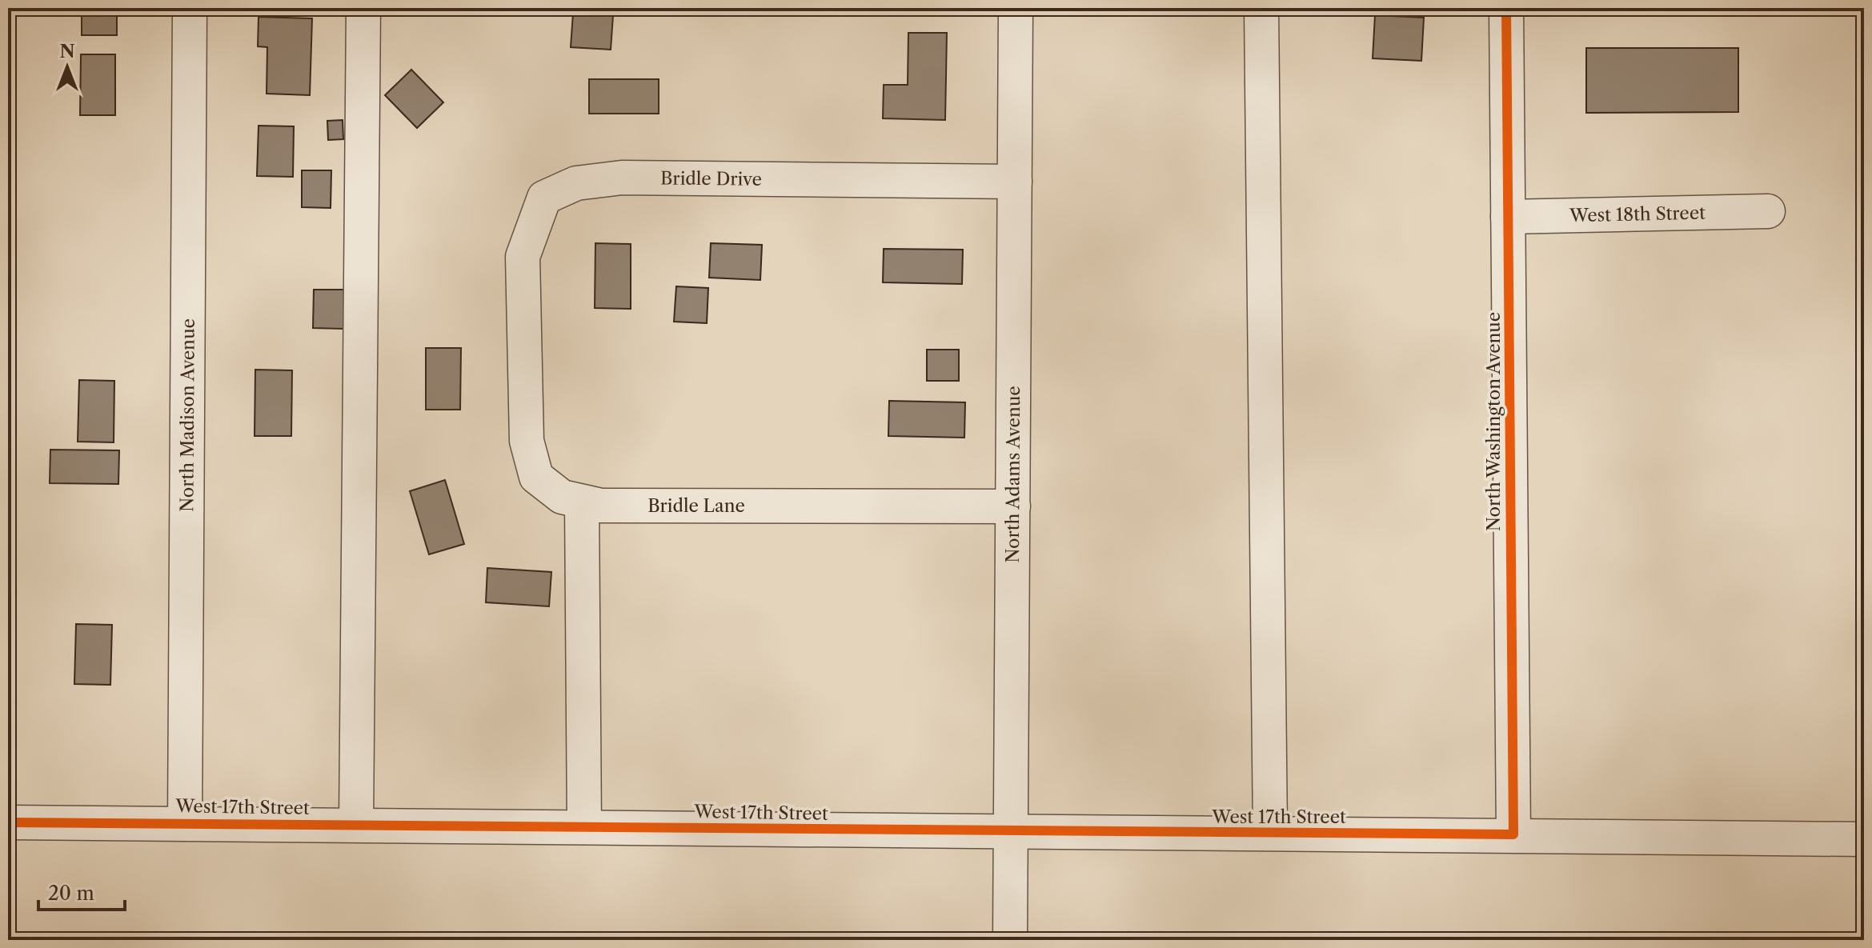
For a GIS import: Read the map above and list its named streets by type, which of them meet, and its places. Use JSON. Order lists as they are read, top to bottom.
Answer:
{
  "streets": {
    "street": [
      "Bridle Drive",
      "West 18th Street",
      "North Madison Avenue",
      "North Washington Avenue",
      "North Adams Avenue",
      "Bridle Lane",
      "West 17th Street"
    ]
  },
  "crossings": [
    ["Bridle Drive", "North Adams Avenue"],
    ["Bridle Drive", "Bridle Lane"],
    ["West 18th Street", "North Washington Avenue"],
    ["North Madison Avenue", "West 17th Street"],
    ["North Washington Avenue", "West 17th Street"],
    ["North Adams Avenue", "Bridle Lane"],
    ["North Adams Avenue", "West 17th Street"]
  ],
  "scale_bar": "20 m",
  "north": "top"
}
